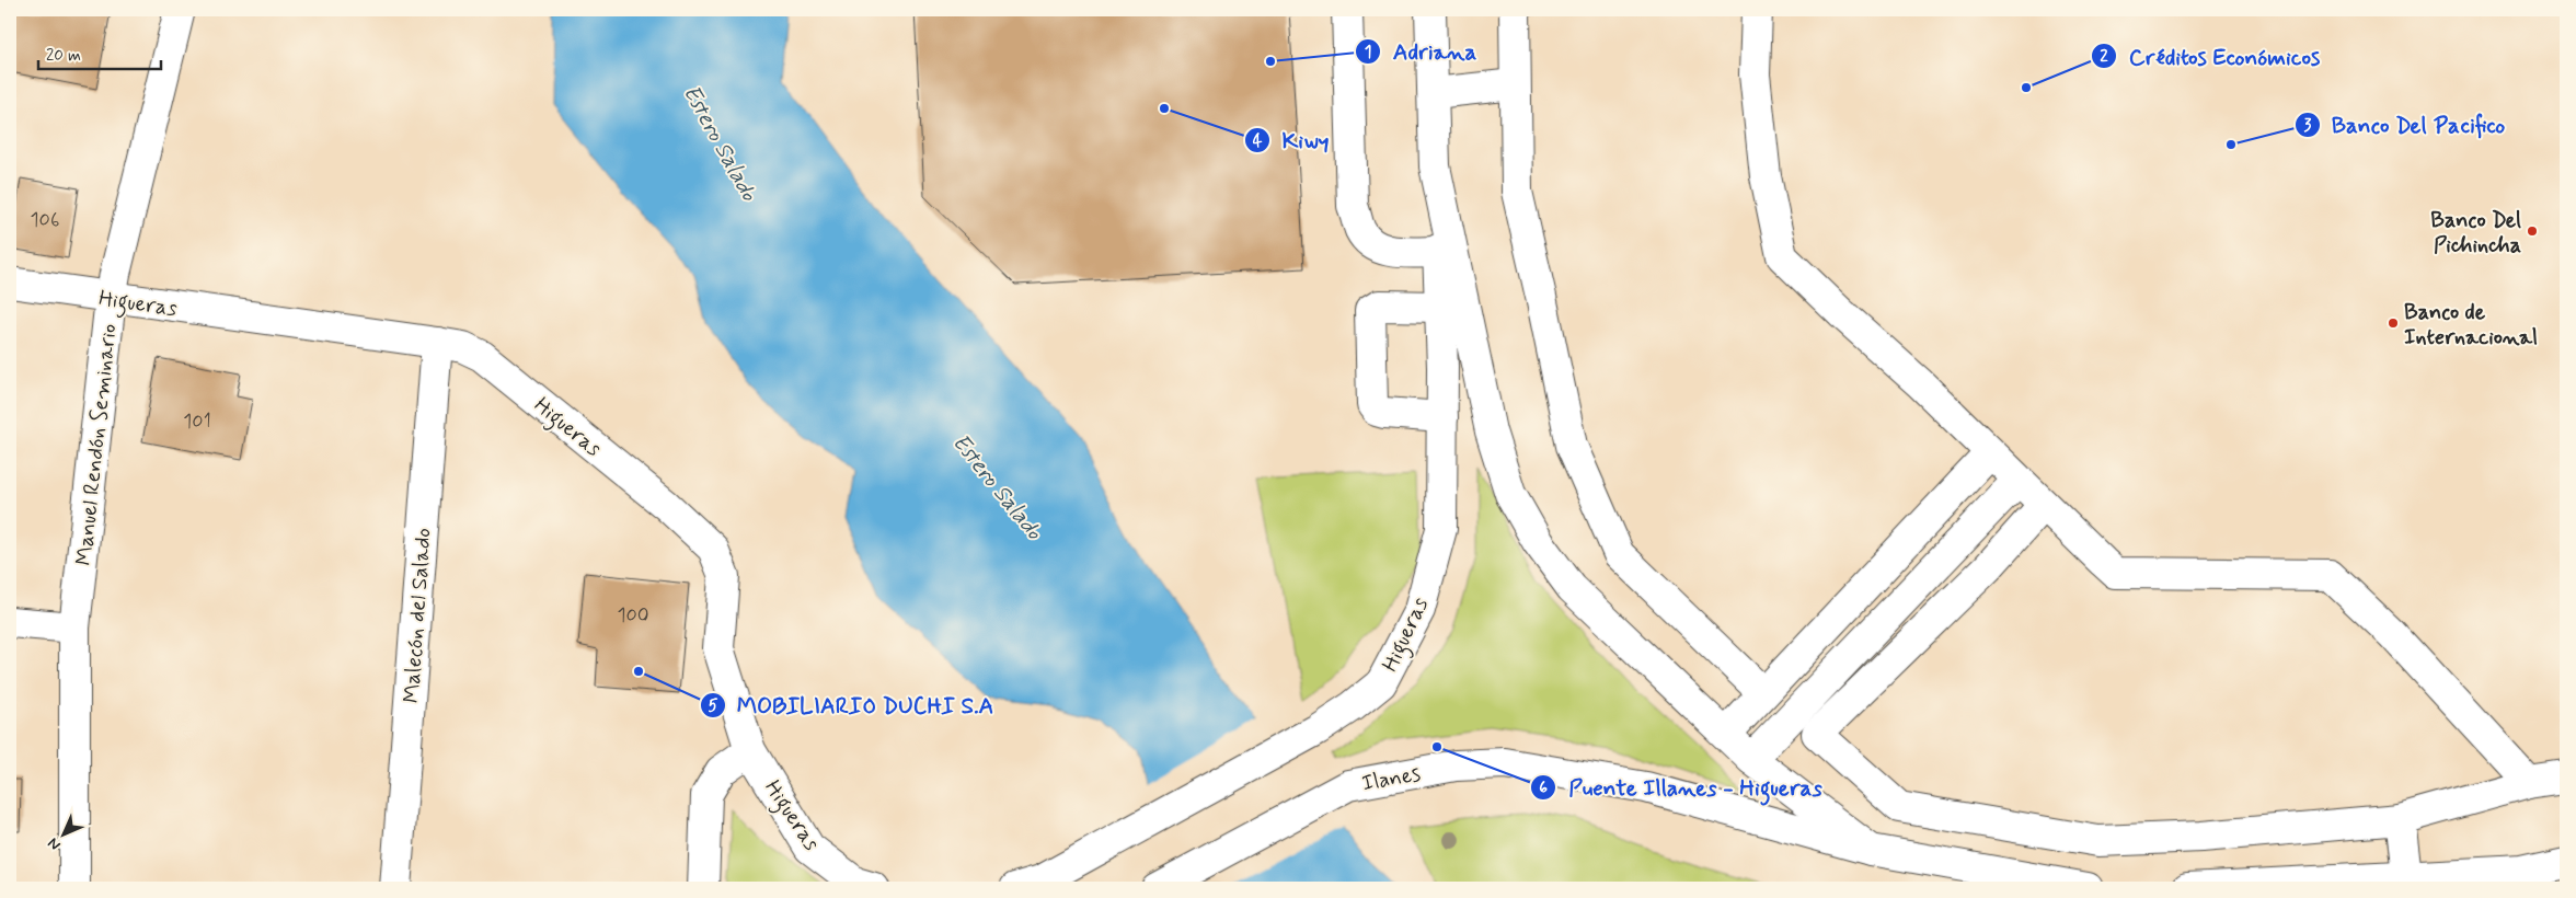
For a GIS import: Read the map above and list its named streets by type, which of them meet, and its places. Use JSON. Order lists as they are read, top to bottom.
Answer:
{
  "streets": {
    "street": [
      "Higueras",
      "Manuel Rendón Seminario",
      "Malecón del Salado",
      "Ilanes"
    ]
  },
  "crossings": [
    ["Higueras", "Manuel Rendón Seminario"],
    ["Higueras", "Malecón del Salado"]
  ],
  "water": ["Estero Salado"],
  "places": [
    "Adriana",
    "Créditos Económicos",
    "Kiwy",
    "Banco Del Pacifico",
    "Banco Del Pichincha",
    "Banco de Internacional",
    "MOBILIARIO DUCHI S.A",
    "Puente Illanes - Higueras"
  ],
  "house_numbers": ["106", "101", "100"],
  "scale_bar": "20 m",
  "north": "bottom left"
}
